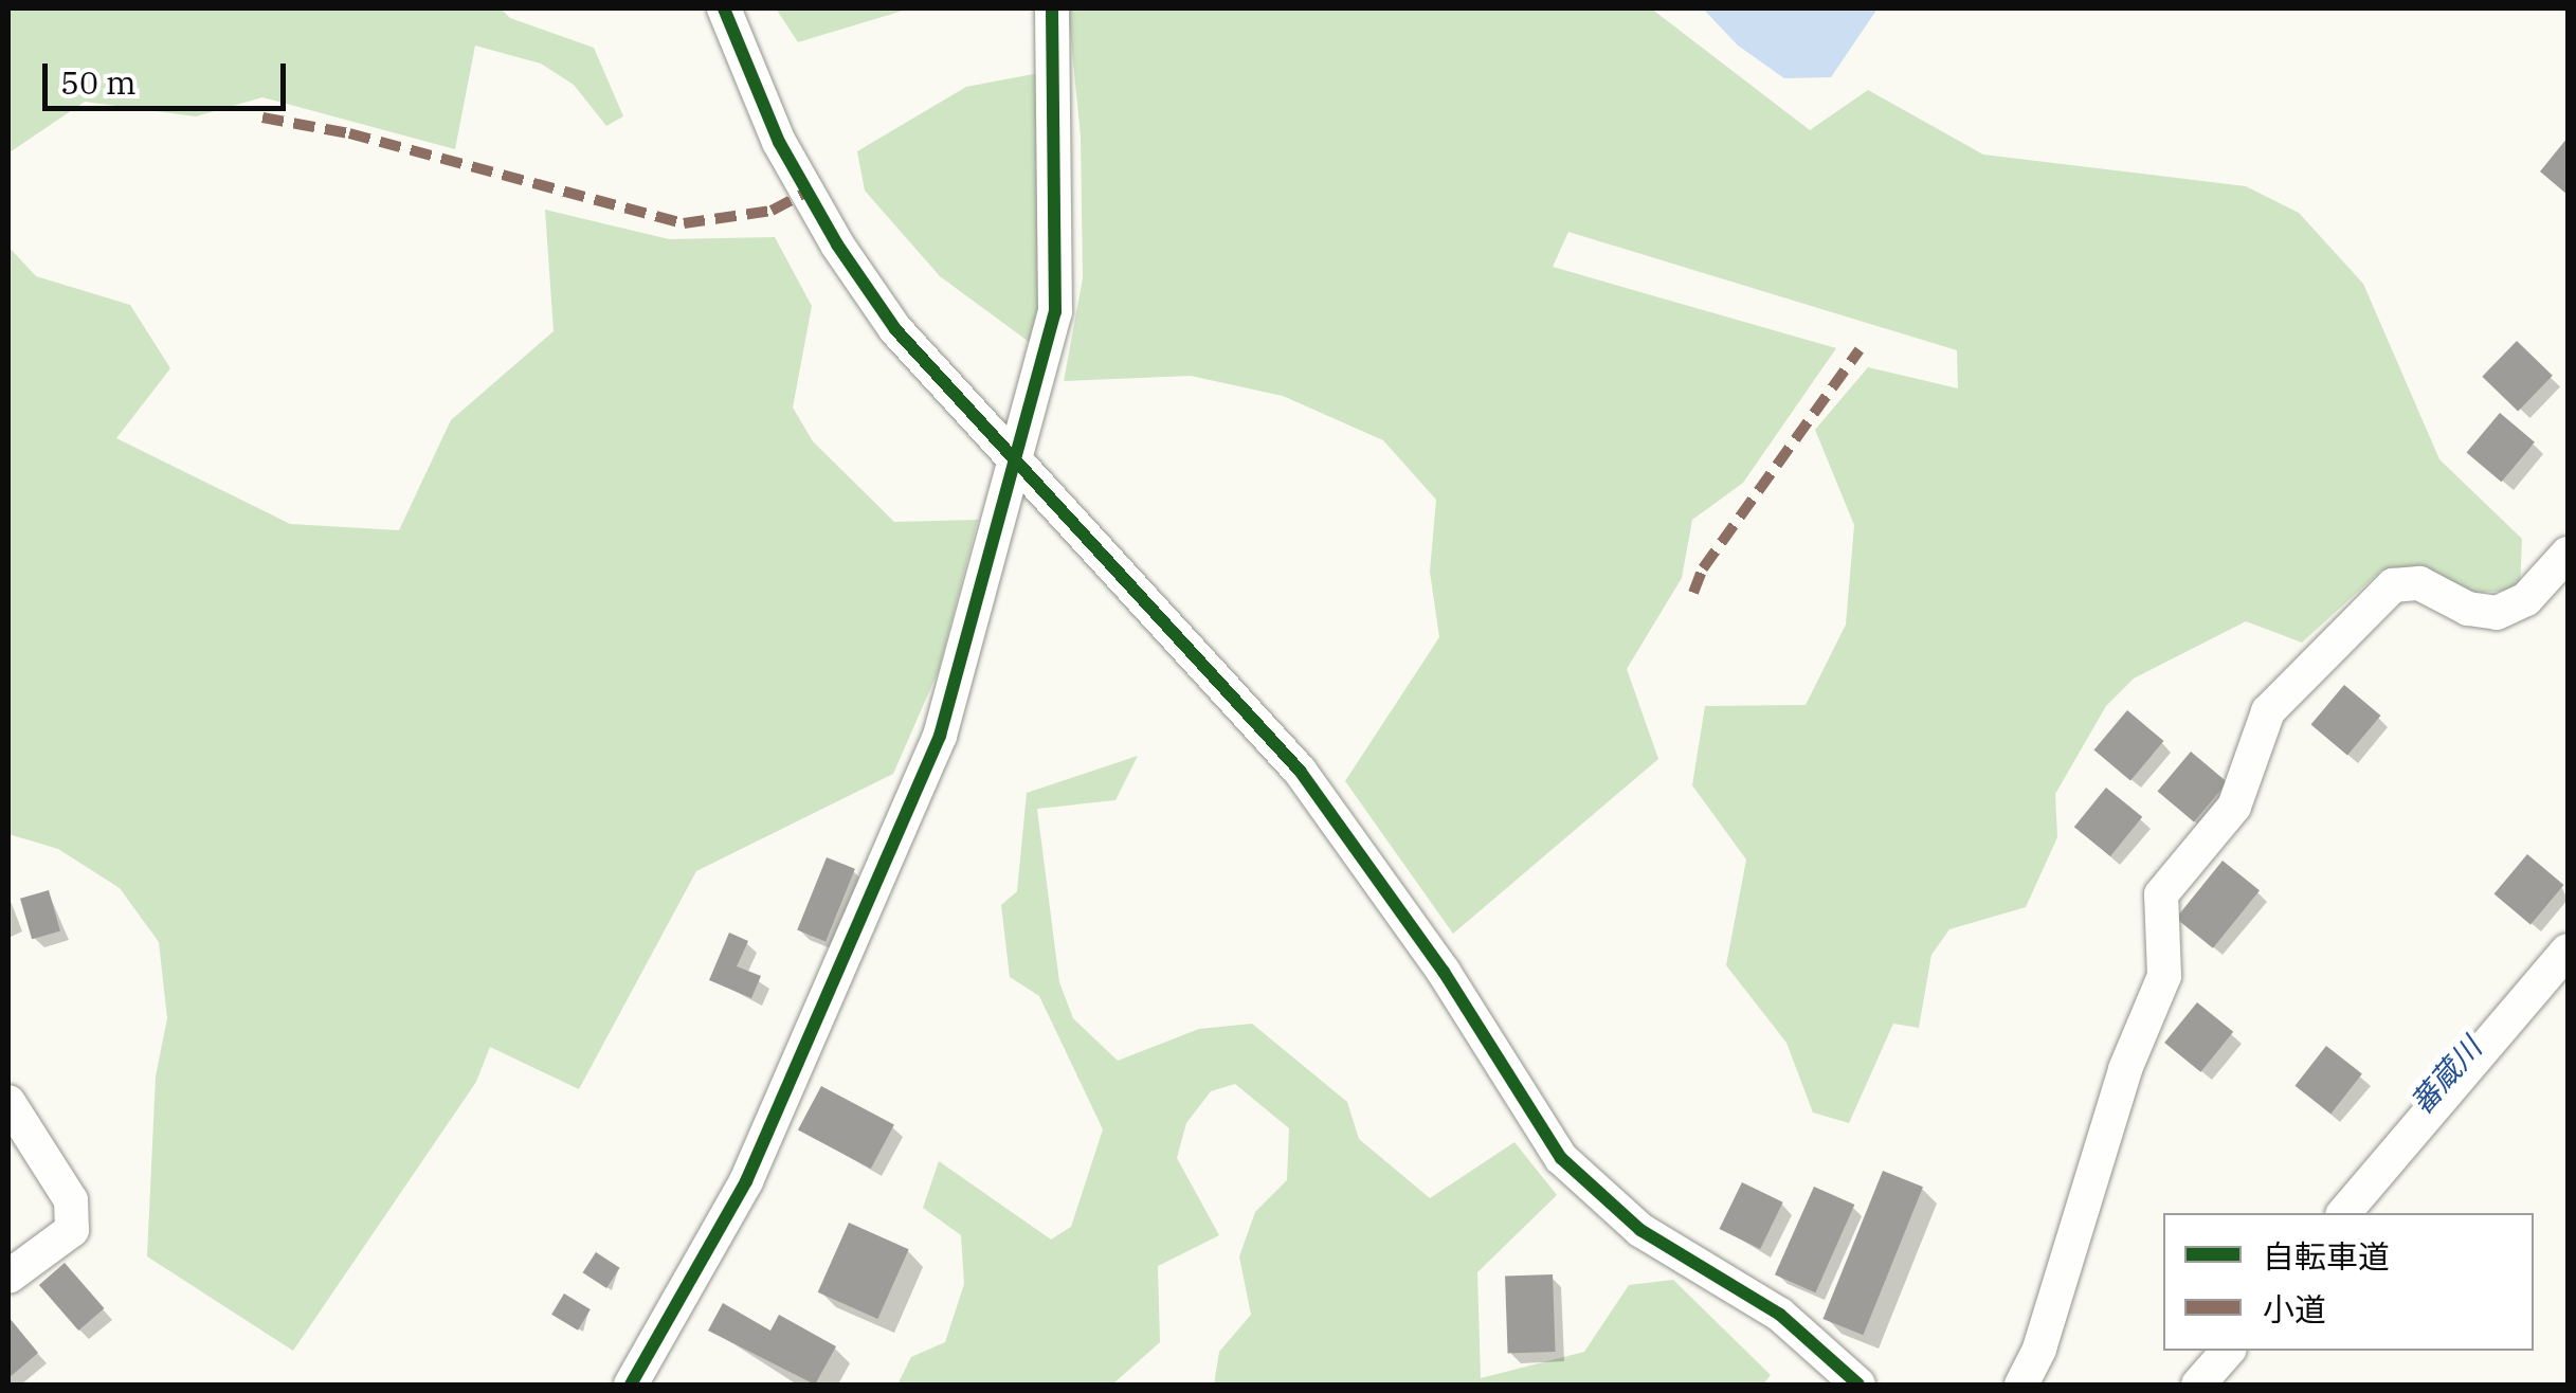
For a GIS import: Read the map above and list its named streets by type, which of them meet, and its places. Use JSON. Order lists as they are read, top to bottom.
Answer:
{
  "water": ["蕃蔵川"],
  "legend": ["自転車道", "小道"],
  "scale_bar": "50 m"
}
